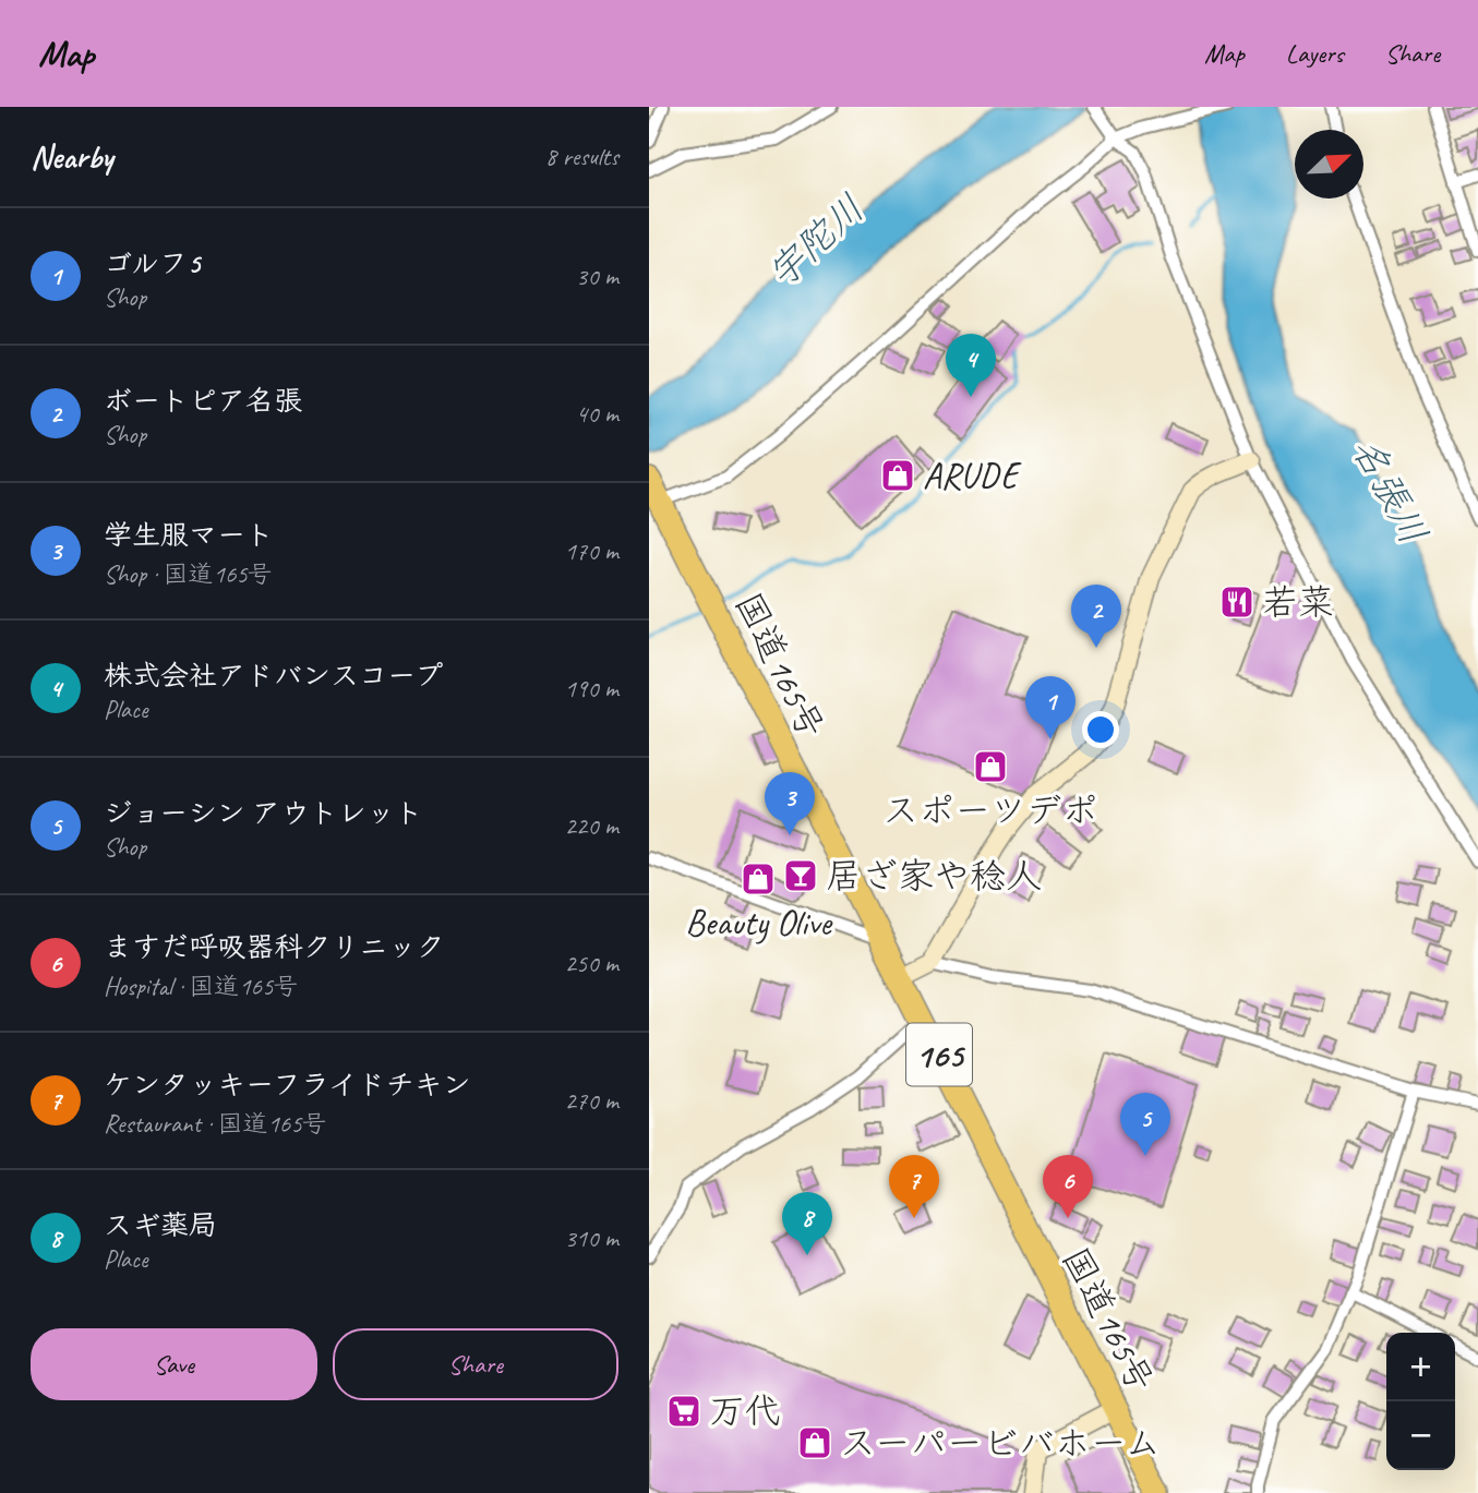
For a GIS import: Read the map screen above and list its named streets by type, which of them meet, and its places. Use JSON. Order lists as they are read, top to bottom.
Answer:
{
  "streets": {
    "highway": ["国道165号", "165"]
  },
  "water": ["宇陀川", "名張川"],
  "places": {
    "shop": [
      "ARUDE",
      "スポーツデポ",
      "Beauty Olive",
      "スーパービバホーム"
    ],
    "restaurant": ["若菜"],
    "bar": ["居ざ家や稔人"],
    "supermarket": ["万代"]
  },
  "north": "top right",
  "page": {
    "header": "Map",
    "nav": ["Map", "Layers", "Share"],
    "heading": ["Nearby", "8 results"],
    "list": [
      {
        "mark": "1",
        "name": "ゴルフ5",
        "note": "Shop",
        "value": "30 m"
      },
      {
        "mark": "2",
        "name": "ボートピア名張",
        "note": "Shop",
        "value": "40 m"
      },
      {
        "mark": "3",
        "name": "学生服マート",
        "note": "Shop · 国道165号",
        "value": "170 m"
      },
      {
        "mark": "4",
        "name": "株式会社アドバンスコープ",
        "note": "Place",
        "value": "190 m"
      },
      {
        "mark": "5",
        "name": "ジョーシン アウトレット",
        "note": "Shop",
        "value": "220 m"
      },
      {
        "mark": "6",
        "name": "ますだ呼吸器科クリニック",
        "note": "Hospital · 国道165号",
        "value": "250 m"
      },
      {
        "mark": "7",
        "name": "ケンタッキーフライドチキン",
        "note": "Restaurant · 国道165号",
        "value": "270 m"
      },
      {
        "mark": "8",
        "name": "スギ薬局",
        "note": "Place",
        "value": "310 m"
      }
    ],
    "pins": [
      "4",
      "2",
      "1",
      "3",
      "5",
      "6",
      "7",
      "8"
    ],
    "buttons": ["Save", "Share"],
    "map_buttons": ["+", "−"]
  }
}
